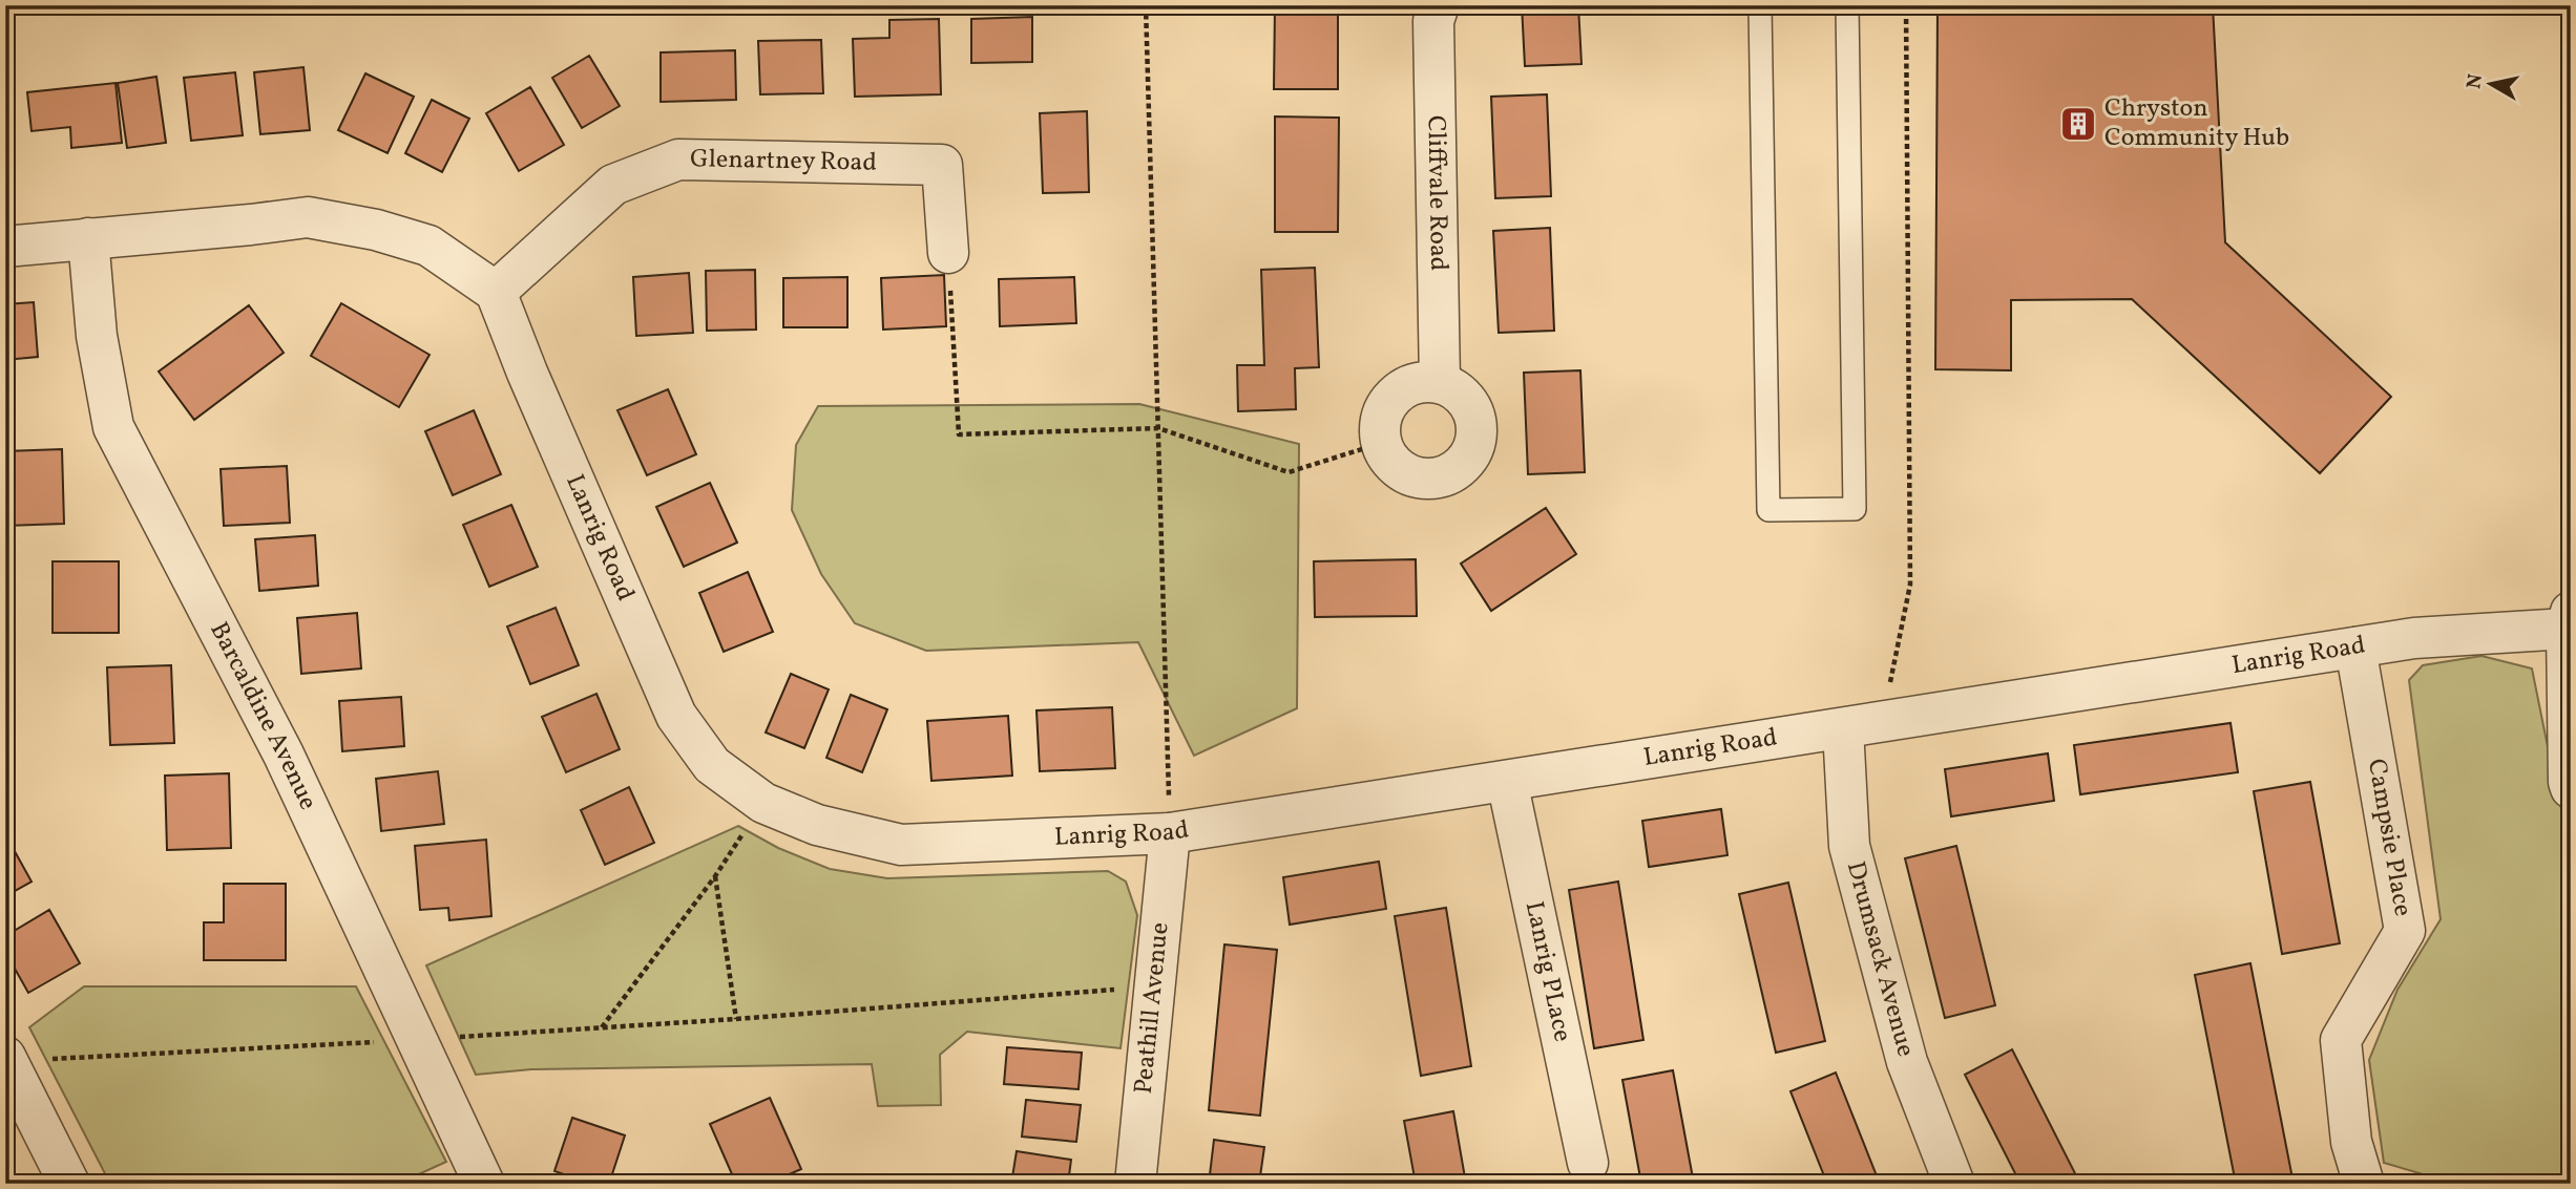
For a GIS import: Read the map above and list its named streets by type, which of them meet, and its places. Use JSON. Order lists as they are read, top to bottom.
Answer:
{
  "streets": {
    "street": [
      "Glenartney Road",
      "Cliffvale Road",
      "Lanrig Road",
      "Barcaldine Avenue",
      "Campsie Place",
      "Drumsack Avenue",
      "Lanrig PLace",
      "Peathill Avenue"
    ]
  },
  "crossings": [
    ["Glenartney Road", "Lanrig Road"],
    ["Lanrig Road", "Campsie Place"],
    ["Lanrig Road", "Drumsack Avenue"],
    ["Lanrig Road", "Lanrig PLace"],
    ["Lanrig Road", "Peathill Avenue"]
  ],
  "places": {
    "building": ["Chryston Community Hub"]
  },
  "north": "left"
}
